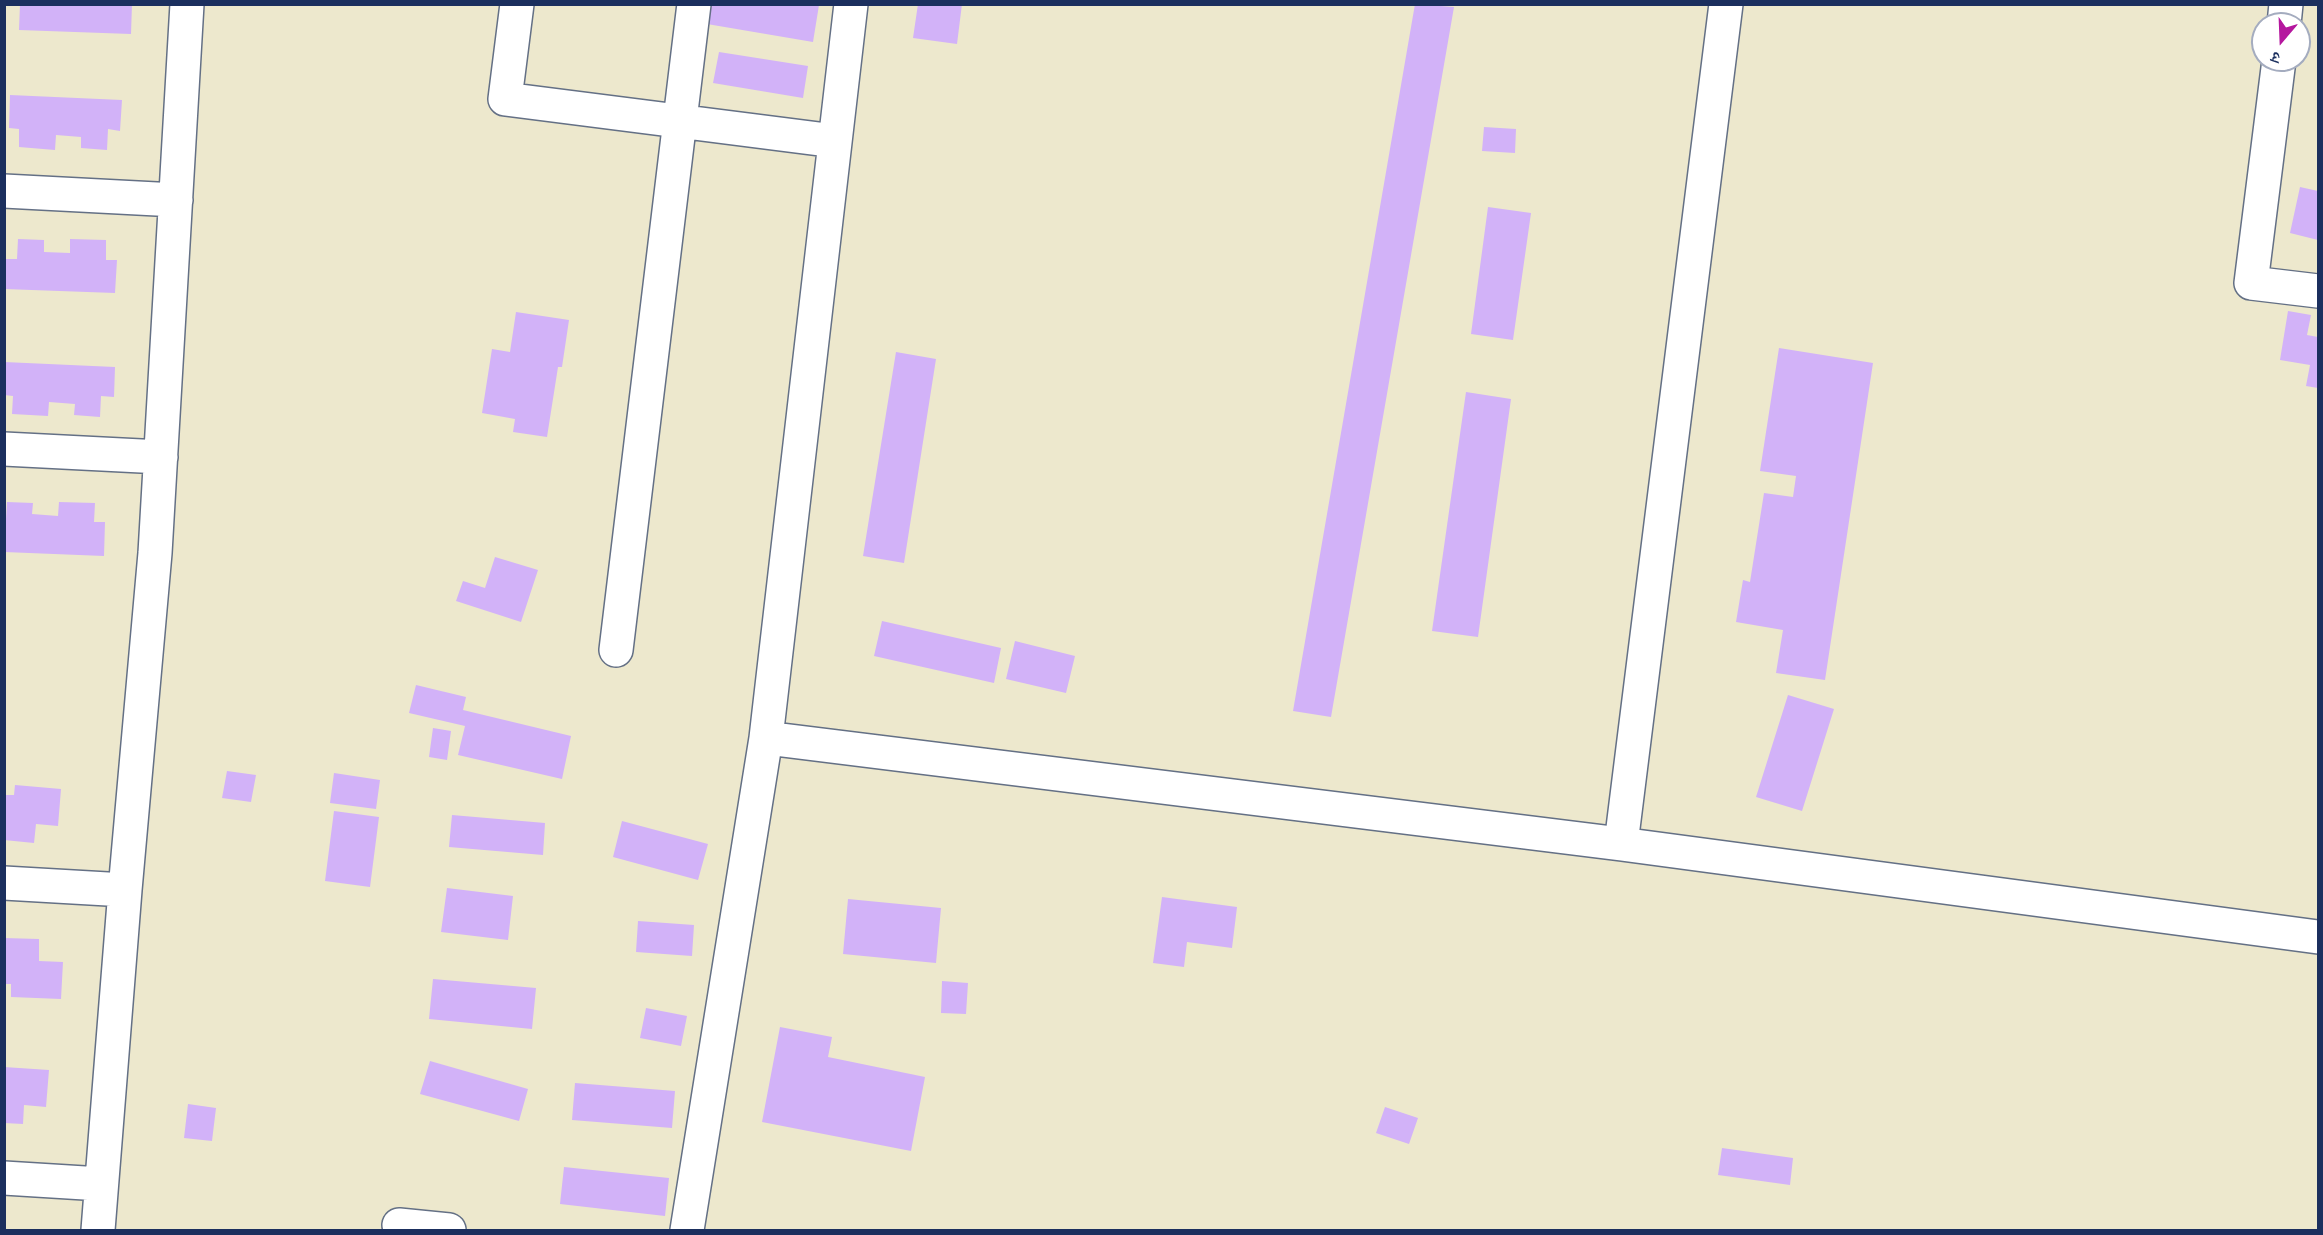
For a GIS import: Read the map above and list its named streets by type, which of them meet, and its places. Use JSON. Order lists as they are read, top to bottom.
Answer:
{
  "north": "bottom"
}
